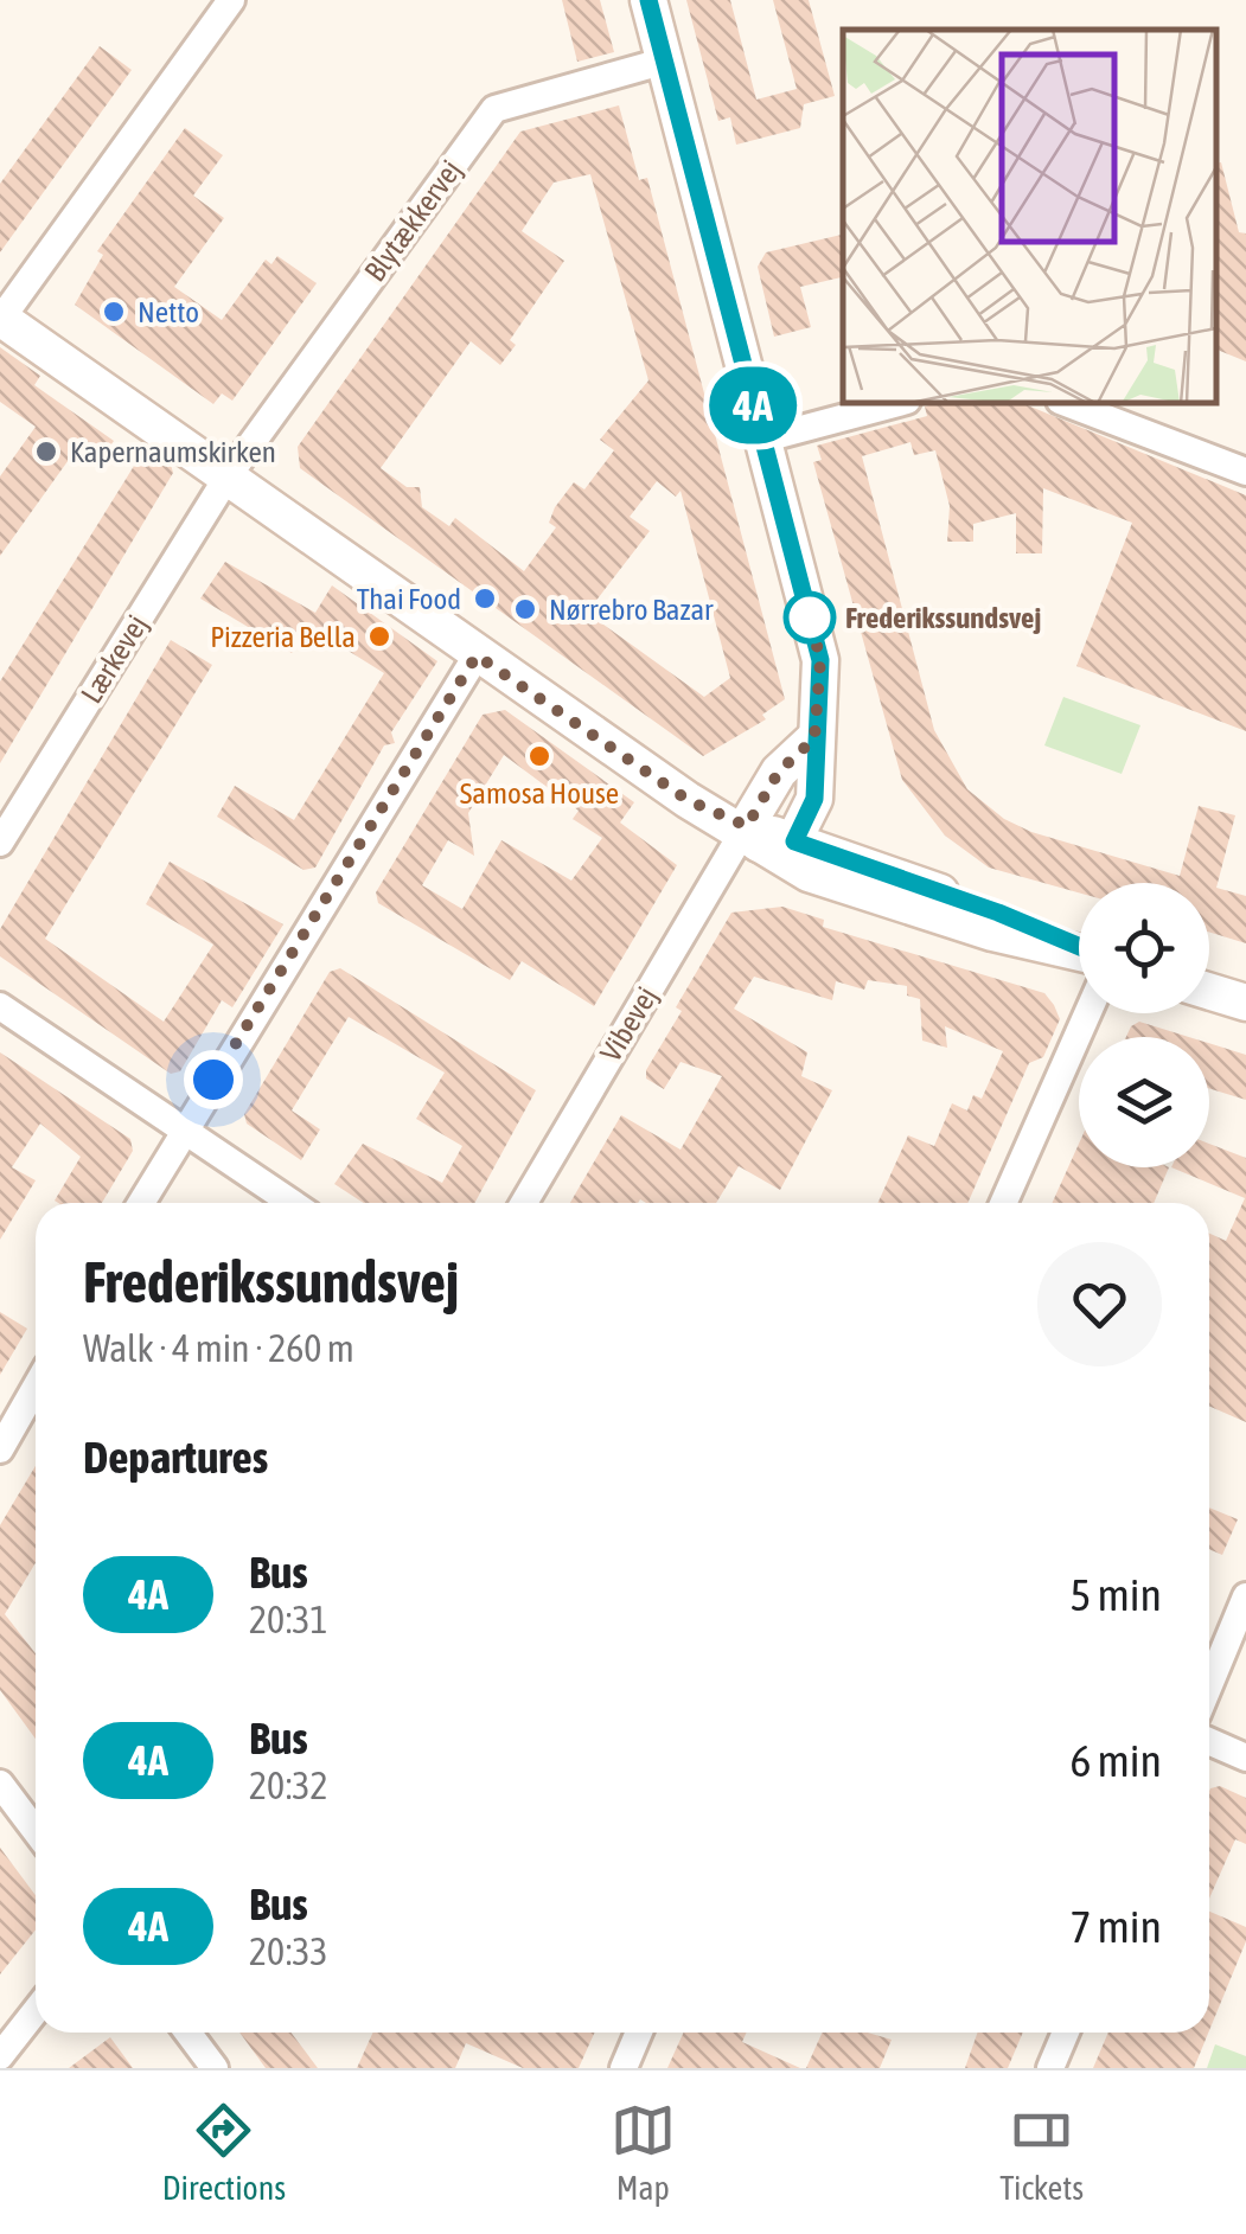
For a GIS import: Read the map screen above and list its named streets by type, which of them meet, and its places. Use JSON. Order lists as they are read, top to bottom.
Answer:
{
  "streets": {
    "street": ["Blytækkervej", "Lærkevej", "Vibevej"]
  },
  "crossings": [
    ["Blytækkervej", "Lærkevej"]
  ],
  "places": [
    "Netto",
    "Kapernaumskirken",
    "Thai Food",
    "Nørrebro Bazar",
    "Frederikssundsvej",
    "Pizzeria Bella",
    "Samosa House"
  ],
  "lines": ["bus line 4A"],
  "page": {
    "on_map": "4A",
    "heading": [
      ["Frederikssundsvej", "Walk · 4 min · 260 m"],
      "Departures"
    ],
    "list": [
      {
        "mark": "4A",
        "name": "Bus",
        "note": "20:31",
        "value": "5 min"
      },
      {
        "mark": "4A",
        "name": "Bus",
        "note": "20:32",
        "value": "6 min"
      },
      {
        "mark": "4A",
        "name": "Bus",
        "note": "20:33",
        "value": "7 min"
      }
    ],
    "tabs": ["Directions", "Map", "Tickets"]
  }
}
